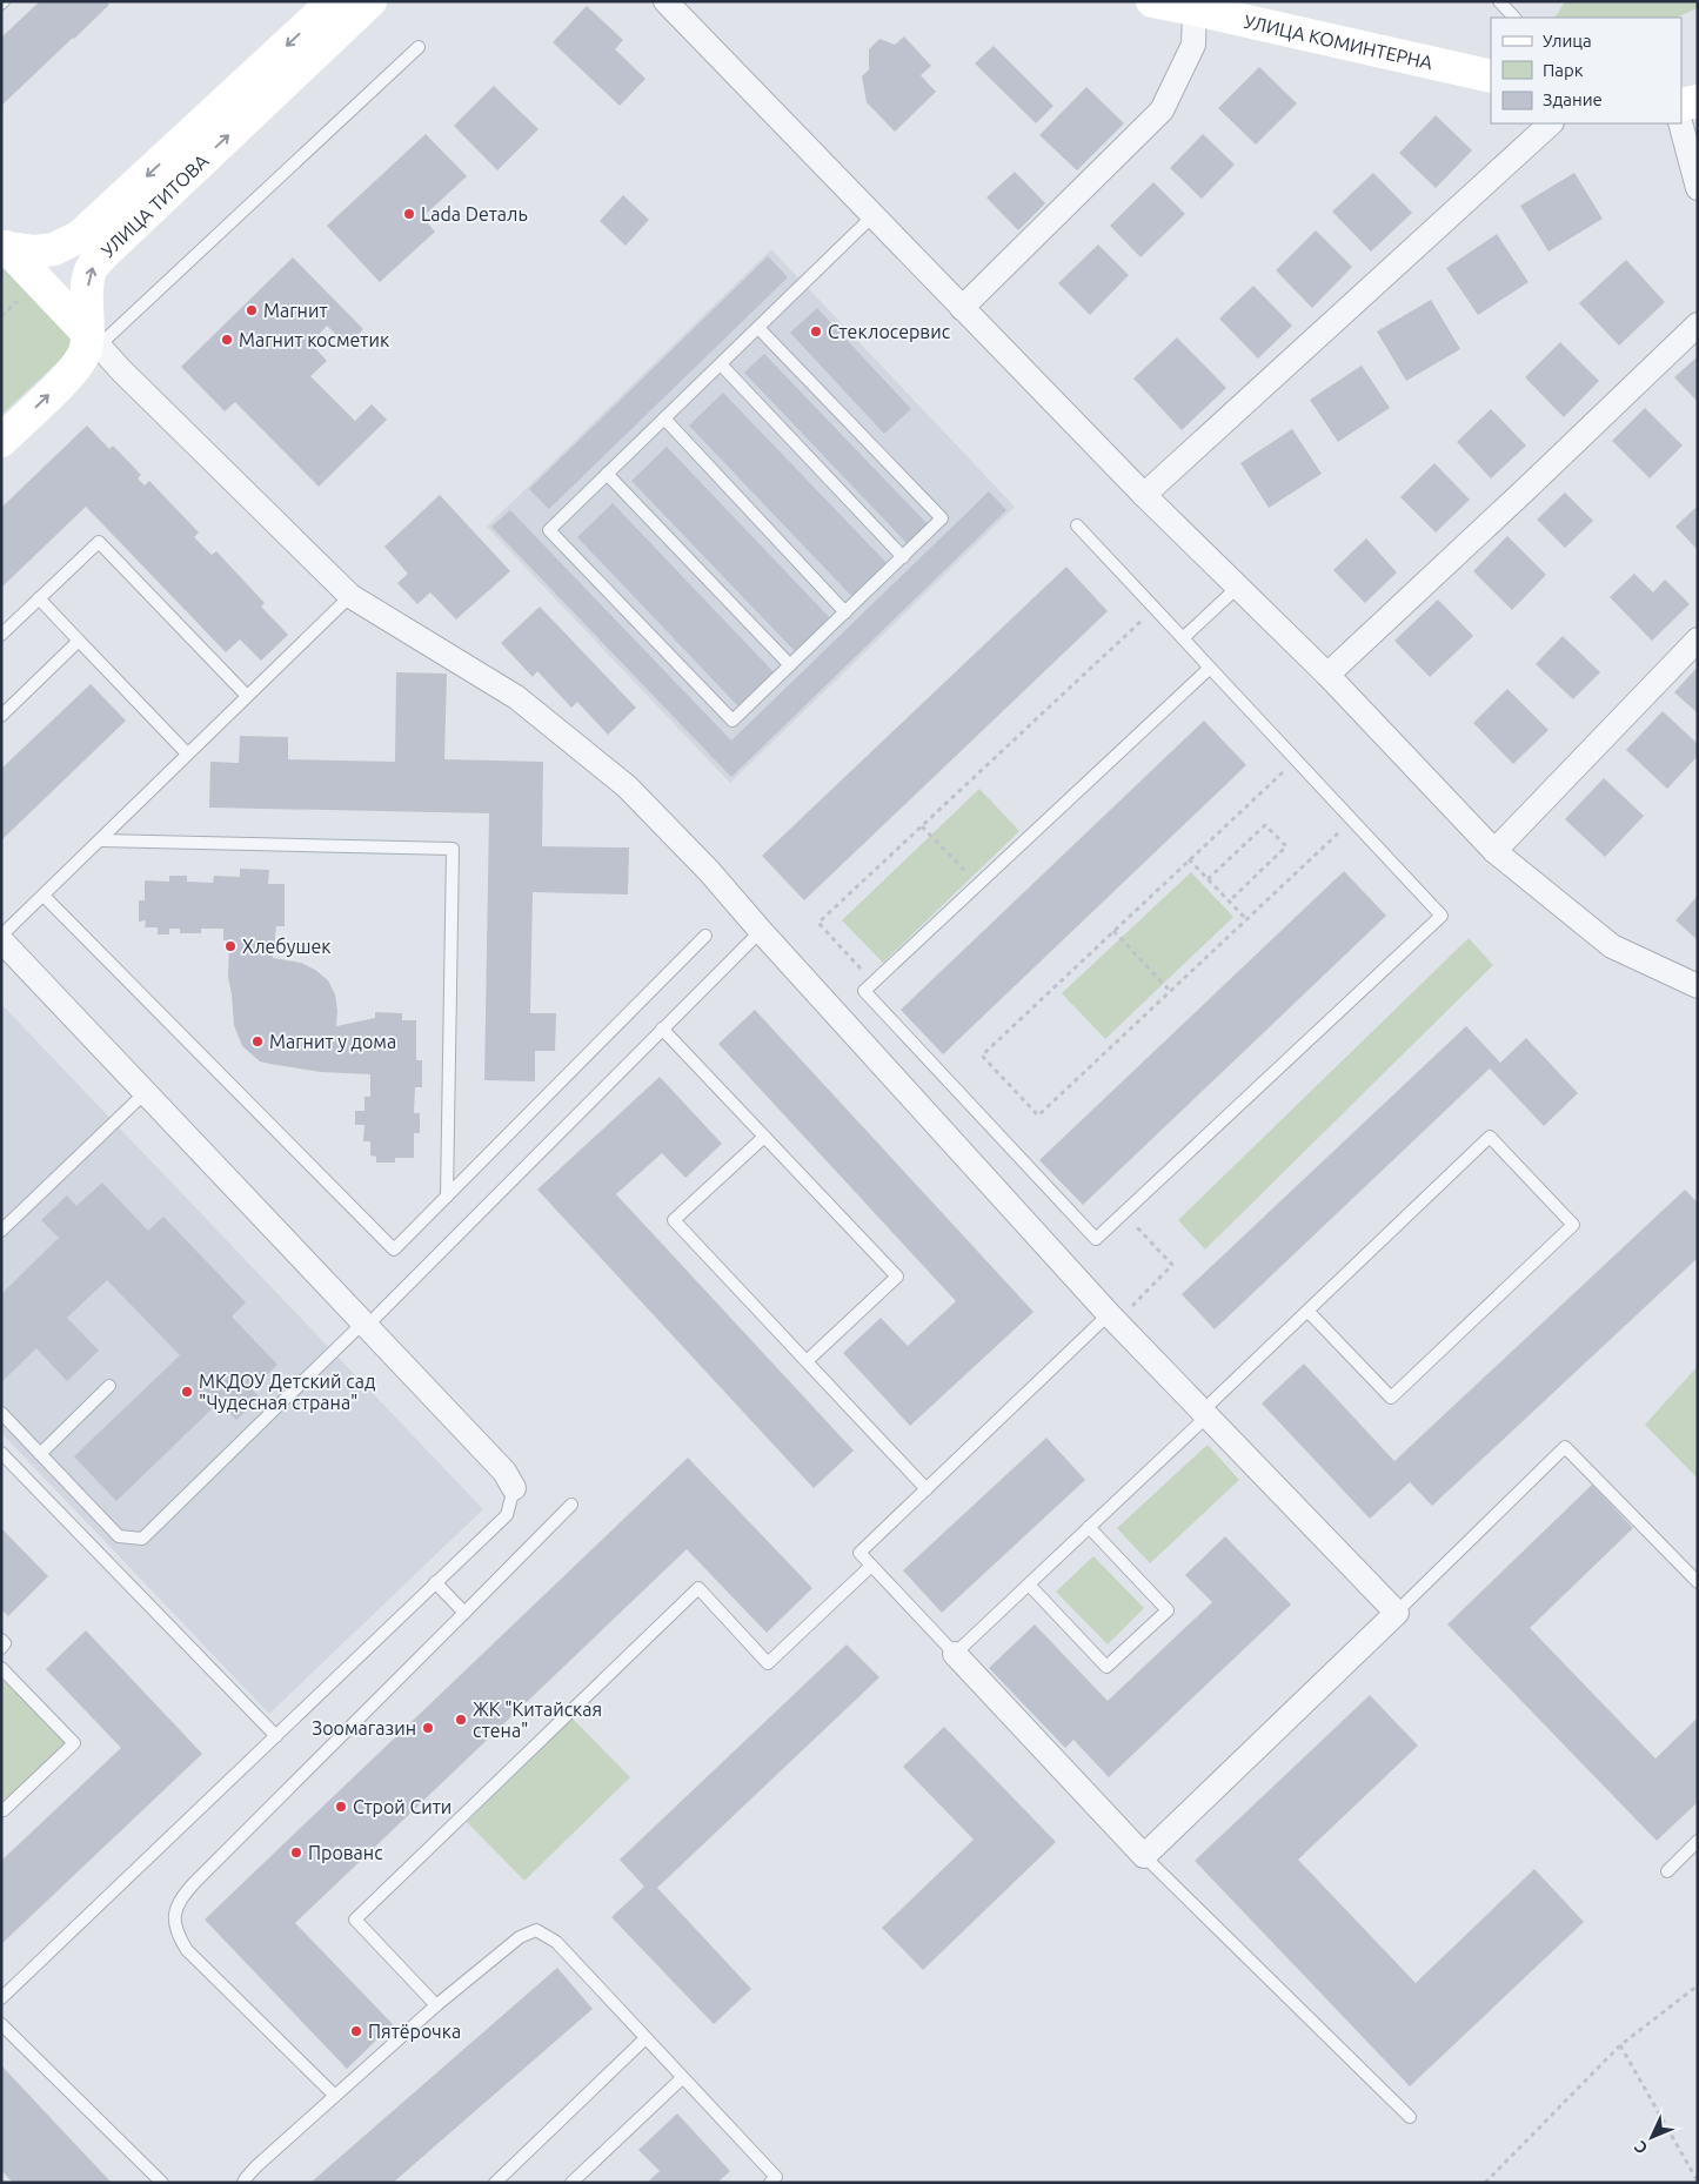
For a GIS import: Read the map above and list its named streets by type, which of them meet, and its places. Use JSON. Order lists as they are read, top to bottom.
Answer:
{
  "streets": {
    "street": ["УЛИЦА КОМИНТЕРНА", "УЛИЦА ТИТОВА"]
  },
  "places": [
    "Lada Dеталь",
    "Магнит",
    "Стеклосервис",
    "Магнит косметик",
    "Хлебушек",
    "Магнит у дома",
    "МКДОУ Детский сад \"Чудесная страна\"",
    "ЖК \"Китайская стена\"",
    "Зоомагазин",
    "Строй Сити",
    "Прованс",
    "Пятёрочка"
  ],
  "legend": ["Улица", "Парк", "Здание"],
  "north": "bottom left"
}
